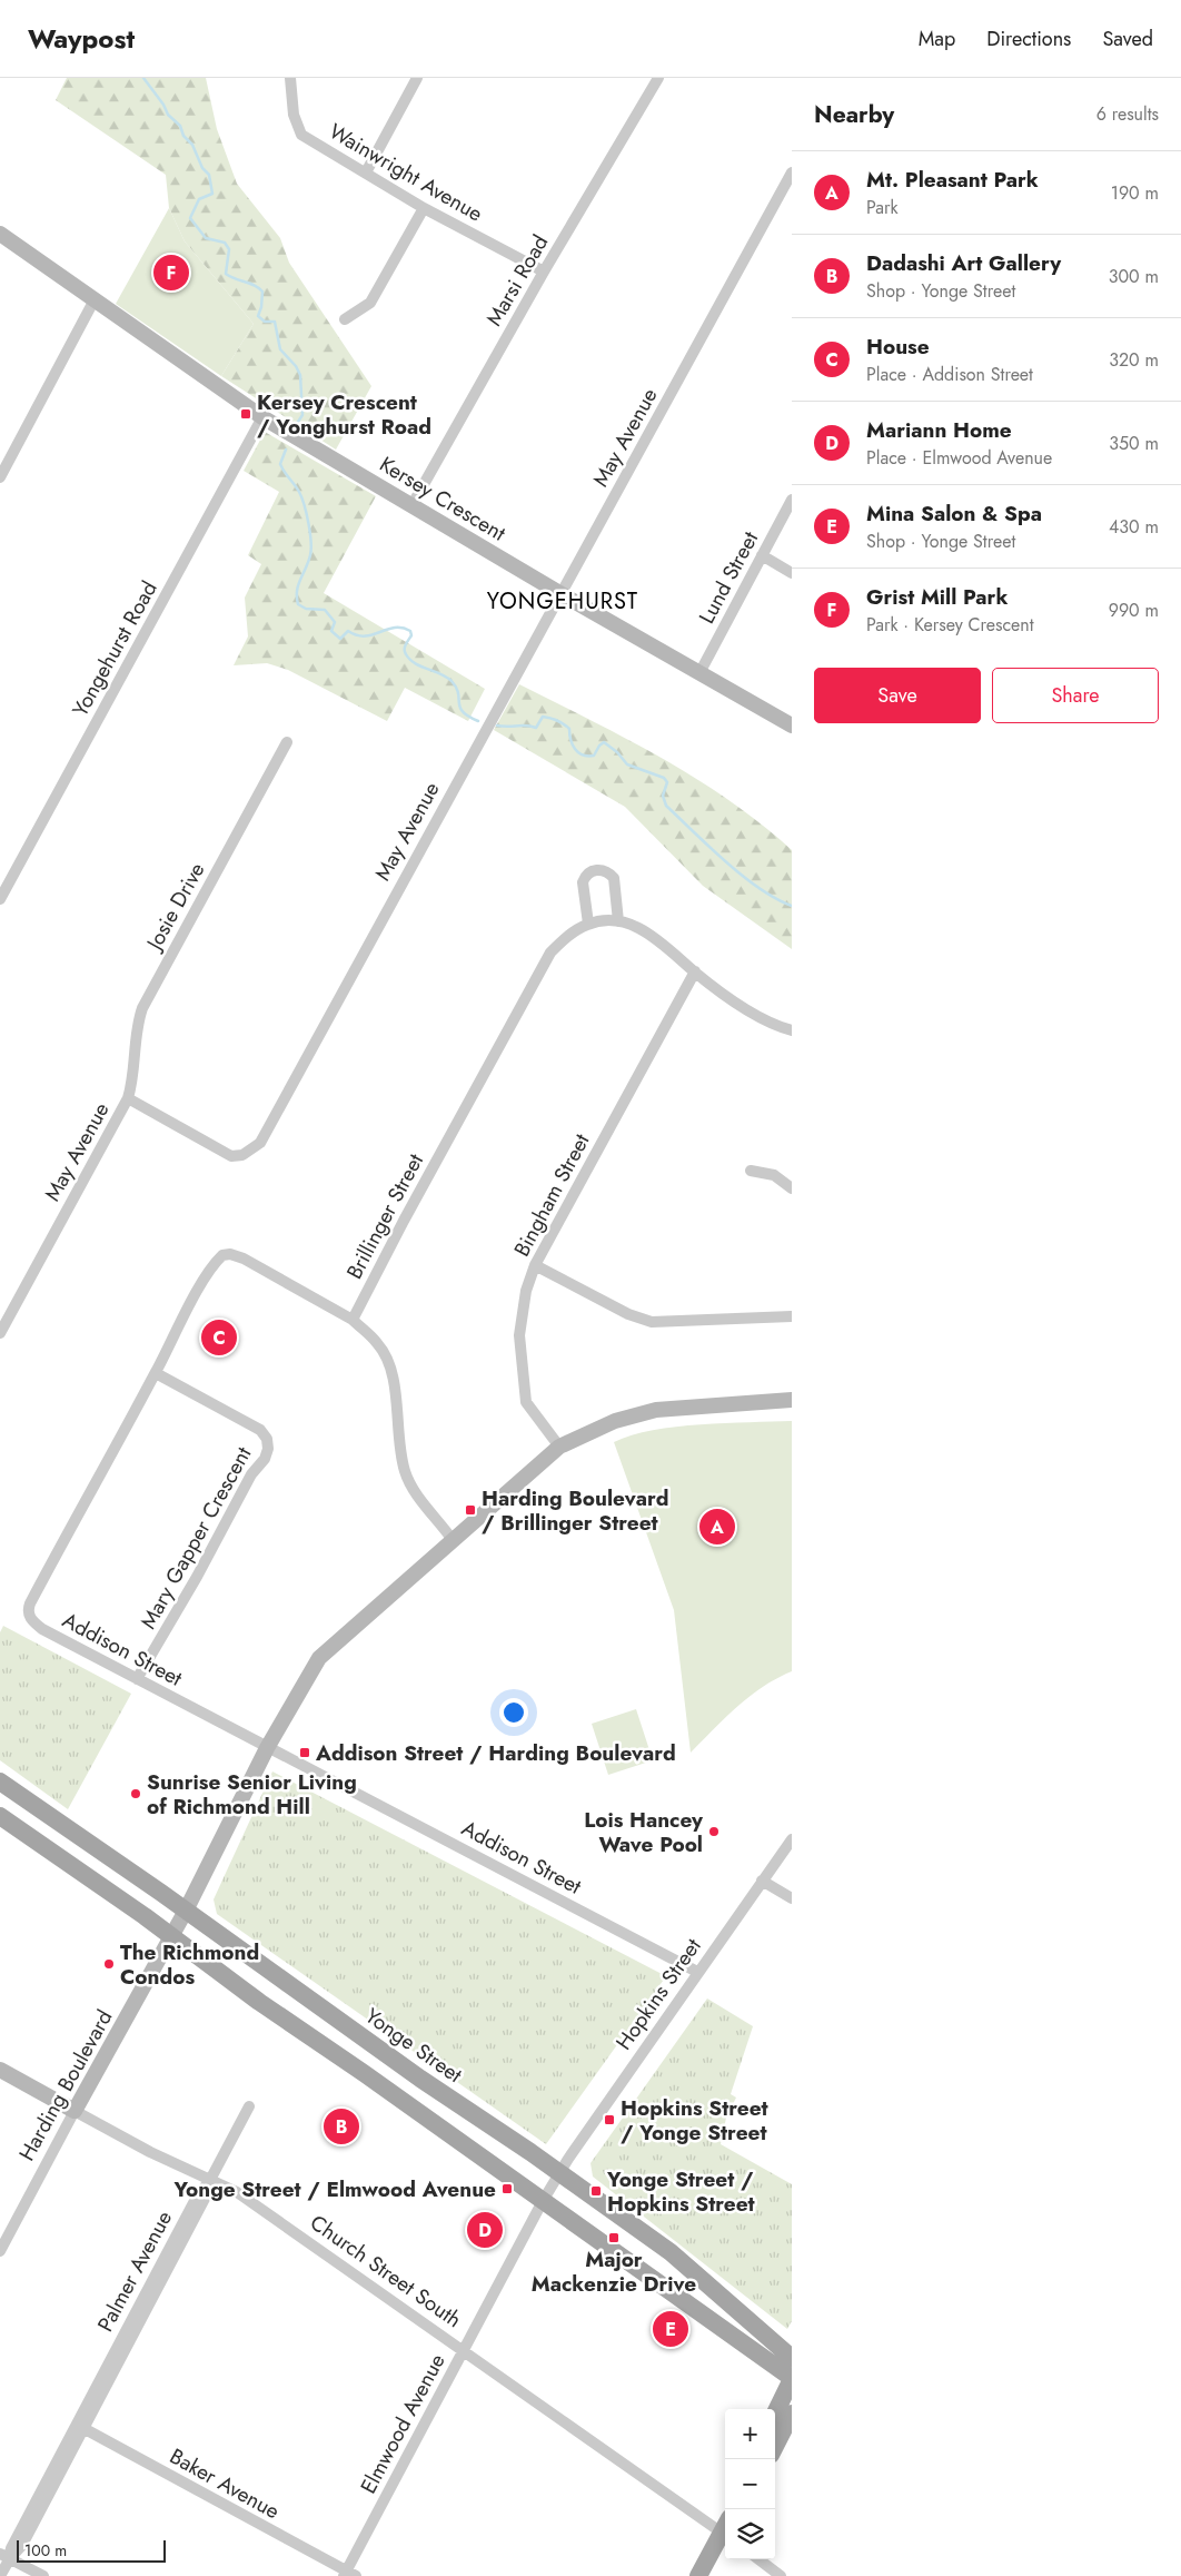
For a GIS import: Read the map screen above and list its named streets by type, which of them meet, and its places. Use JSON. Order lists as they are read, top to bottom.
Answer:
{
  "streets": {
    "main road": ["Yonge Street"],
    "street": [
      "Wainwright Avenue",
      "Marsi Road",
      "May Avenue",
      "Kersey Crescent",
      "Lund Street",
      "Yongehurst Road",
      "Josie Drive",
      "Bingham Street",
      "Brillinger Street",
      "Mary Gapper Crescent",
      "Addison Street",
      "Hopkins Street",
      "Harding Boulevard",
      "Palmer Avenue",
      "Church Street South",
      "Elmwood Avenue",
      "Baker Avenue"
    ]
  },
  "crossings": [
    ["Wainwright Avenue", "Marsi Road"],
    ["Marsi Road", "Kersey Crescent"],
    ["May Avenue", "Kersey Crescent"],
    ["May Avenue", "Josie Drive"],
    ["Kersey Crescent", "Lund Street"],
    ["Kersey Crescent", "Yongehurst Road"],
    ["Bingham Street", "Brillinger Street"],
    ["Bingham Street", "Harding Boulevard"],
    ["Brillinger Street", "Addison Street"],
    ["Mary Gapper Crescent", "Addison Street"],
    ["Addison Street", "Hopkins Street"],
    ["Addison Street", "Harding Boulevard"],
    ["Hopkins Street", "Yonge Street"],
    ["Hopkins Street", "Elmwood Avenue"],
    ["Yonge Street", "Harding Boulevard"],
    ["Harding Boulevard", "Church Street South"],
    ["Palmer Avenue", "Church Street South"],
    ["Palmer Avenue", "Baker Avenue"],
    ["Church Street South", "Elmwood Avenue"],
    ["Elmwood Avenue", "Baker Avenue"]
  ],
  "districts": ["YONGEHURST"],
  "places": {
    "transit": [
      "Kersey Crescent / Yonghurst Road",
      "Harding Boulevard / Brillinger Street",
      "Addison Street / Harding Boulevard",
      "Hopkins Street / Yonge Street",
      "Yonge Street / Elmwood Avenue",
      "Yonge Street / Hopkins Street",
      "Major Mackenzie Drive"
    ],
    "other": ["Sunrise Senior Living of Richmond Hill", "Lois Hancey Wave Pool", "The Richmond Condos"]
  },
  "scale_bar": "100 m",
  "page": {
    "header": "Waypost",
    "nav": ["Map", "Directions", "Saved"],
    "heading": ["Nearby", "6 results"],
    "list": [
      {
        "mark": "A",
        "name": "Mt. Pleasant Park",
        "note": "Park",
        "value": "190 m"
      },
      {
        "mark": "B",
        "name": "Dadashi Art Gallery",
        "note": "Shop · Yonge Street",
        "value": "300 m"
      },
      {
        "mark": "C",
        "name": "House",
        "note": "Place · Addison Street",
        "value": "320 m"
      },
      {
        "mark": "D",
        "name": "Mariann Home",
        "note": "Place · Elmwood Avenue",
        "value": "350 m"
      },
      {
        "mark": "E",
        "name": "Mina Salon & Spa",
        "note": "Shop · Yonge Street",
        "value": "430 m"
      },
      {
        "mark": "F",
        "name": "Grist Mill Park",
        "note": "Park · Kersey Crescent",
        "value": "990 m"
      }
    ],
    "pins": [
      "F",
      "C",
      "A",
      "B",
      "D",
      "E"
    ],
    "buttons": ["Save", "Share"],
    "map_buttons": ["+", "−"],
    "scale": "100 m"
  }
}
